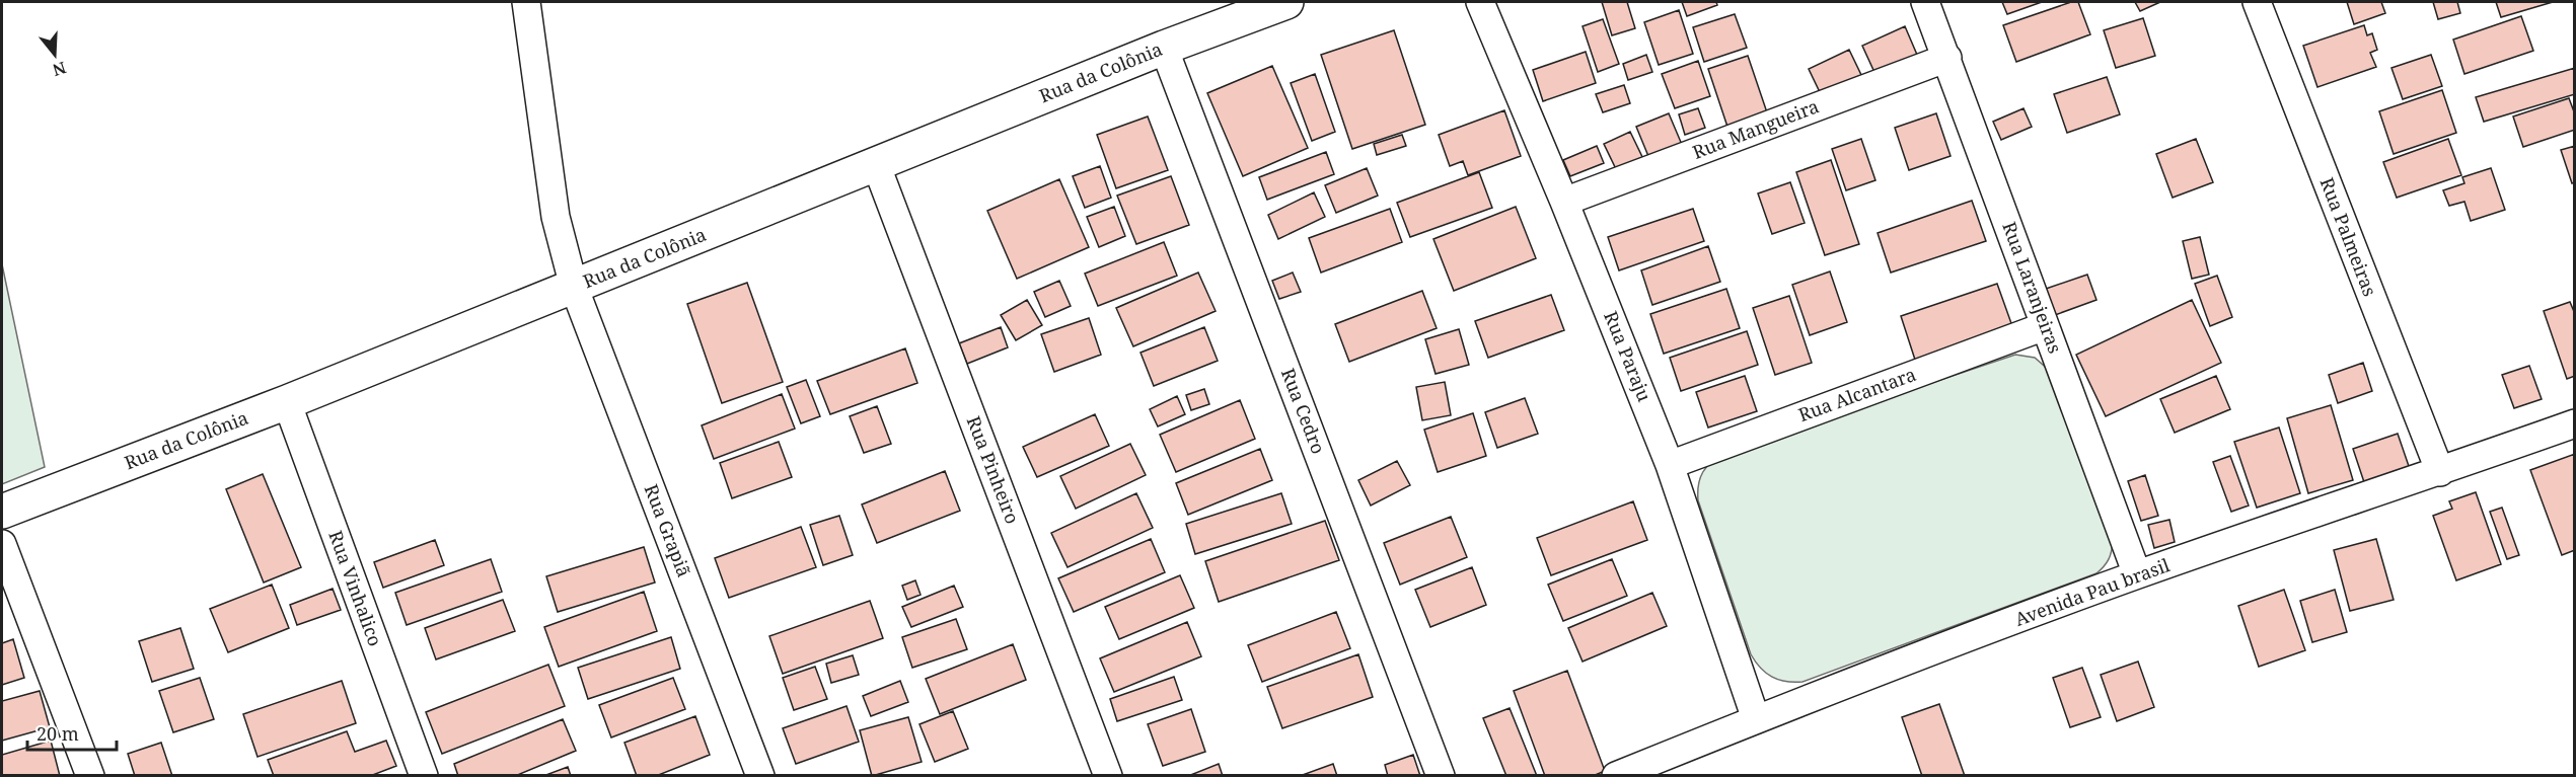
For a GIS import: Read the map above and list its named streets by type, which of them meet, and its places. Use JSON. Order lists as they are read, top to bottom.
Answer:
{
  "streets": {
    "main road": ["Rua da Colônia"],
    "street": [
      "Rua Mangueira",
      "Rua Palmeiras",
      "Rua Laranjeiras",
      "Rua Paraju",
      "Rua Alcantara",
      "Rua Cedro",
      "Rua Pinheiro",
      "Rua Grapiã",
      "Rua Vinhalico",
      "Avenida Pau brasil"
    ]
  },
  "crossings": [
    ["Rua da Colônia", "Rua Cedro"],
    ["Rua da Colônia", "Rua Pinheiro"],
    ["Rua da Colônia", "Rua Grapiã"],
    ["Rua da Colônia", "Rua Vinhalico"],
    ["Rua Mangueira", "Rua Laranjeiras"],
    ["Rua Mangueira", "Rua Paraju"],
    ["Rua Palmeiras", "Avenida Pau brasil"],
    ["Rua Laranjeiras", "Rua Alcantara"],
    ["Rua Laranjeiras", "Avenida Pau brasil"],
    ["Rua Paraju", "Rua Alcantara"],
    ["Rua Paraju", "Avenida Pau brasil"]
  ],
  "scale_bar": "20 m",
  "north": "bottom"
}
